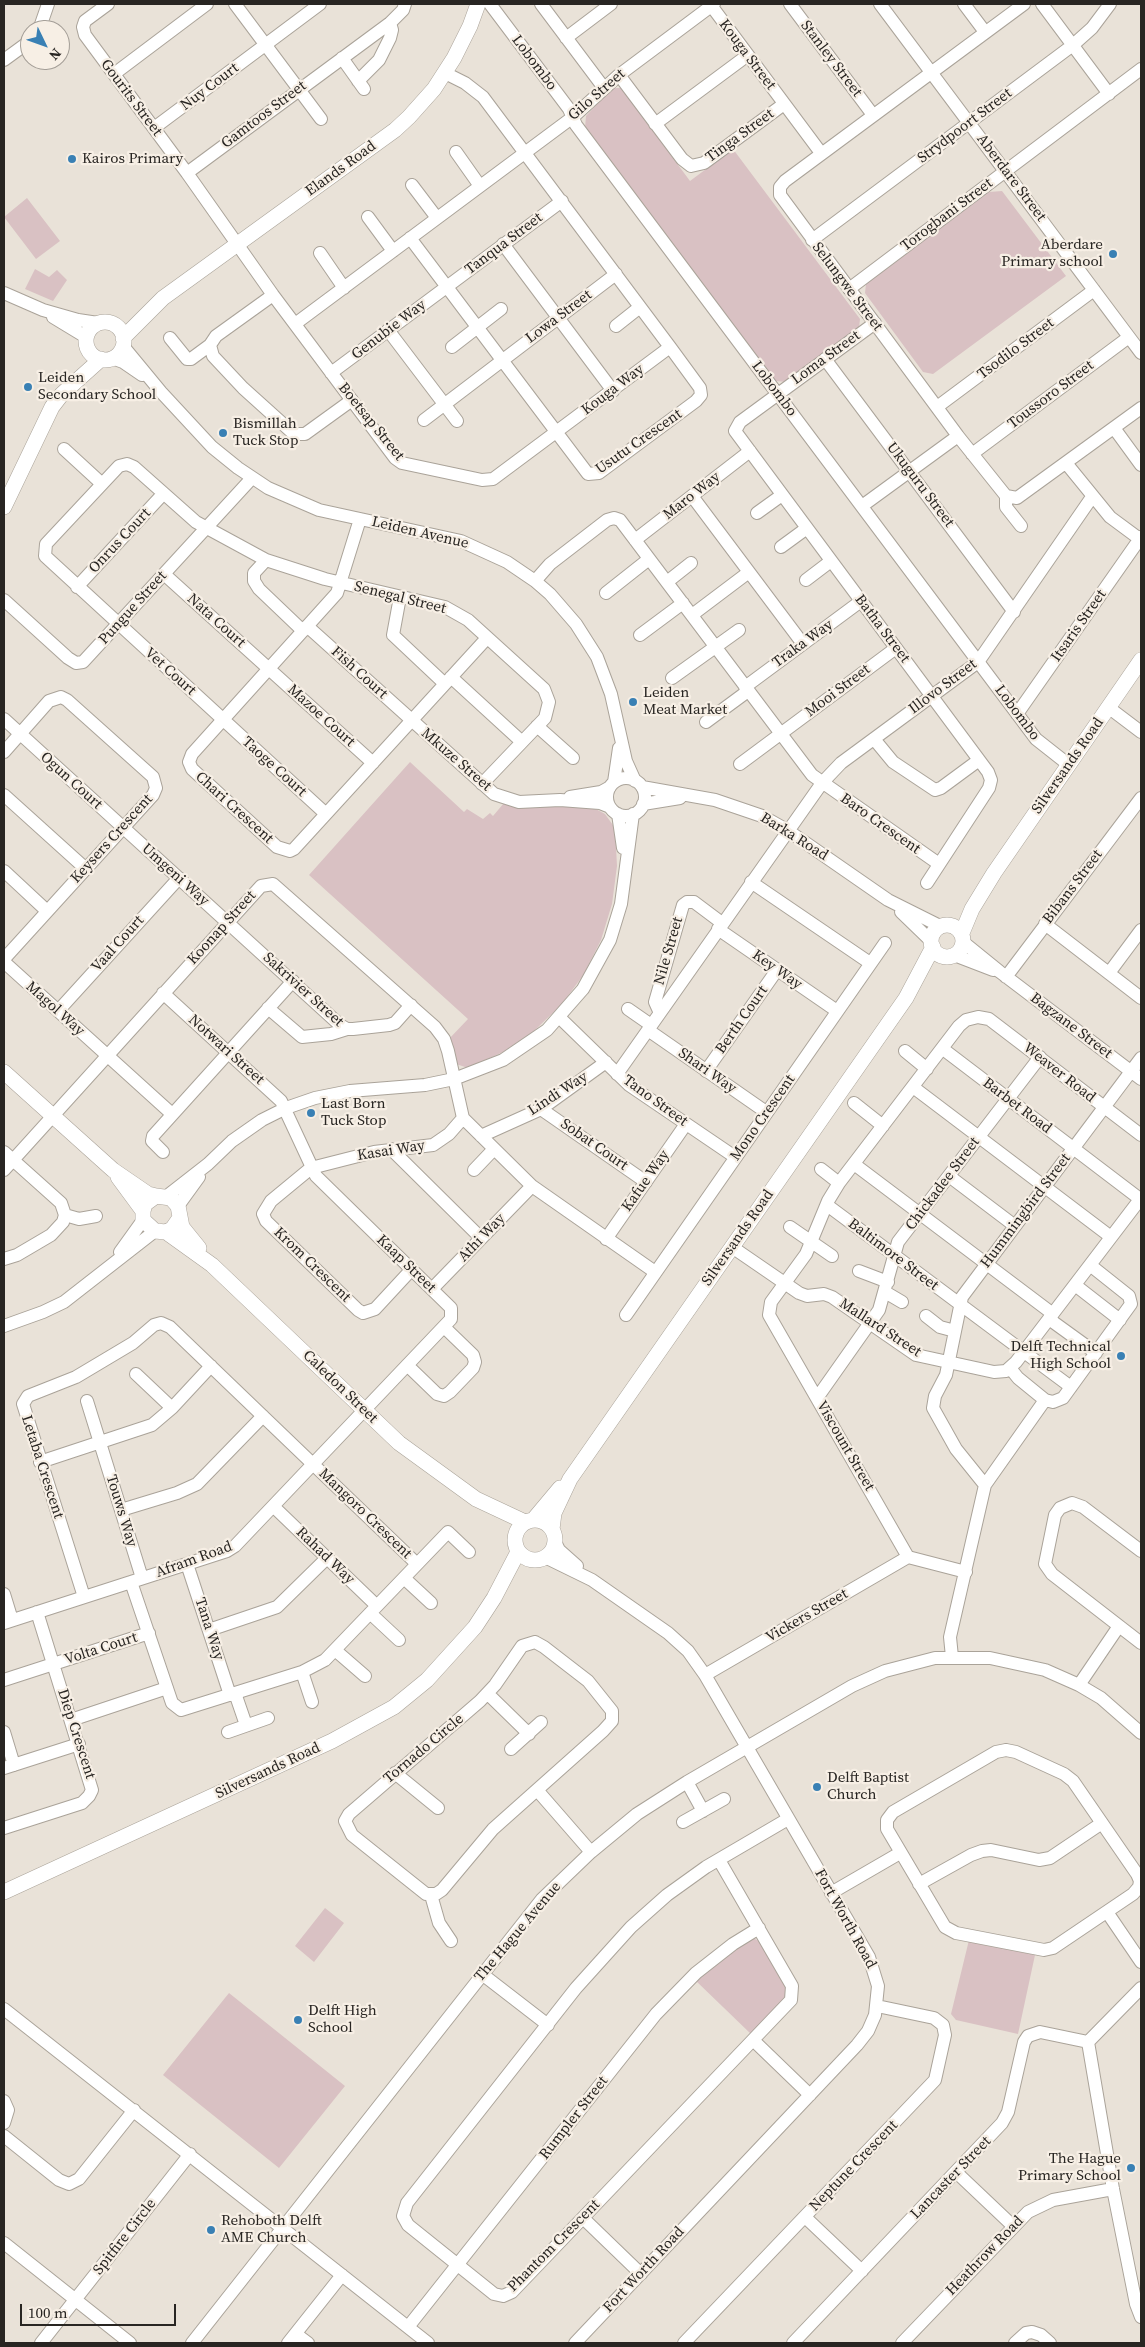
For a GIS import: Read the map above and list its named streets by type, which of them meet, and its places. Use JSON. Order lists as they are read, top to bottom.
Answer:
{
  "streets": {
    "street": [
      "Kouga Street",
      "Stanley Street",
      "Lobombo",
      "Nuy Court",
      "Gilo Street",
      "Gourits Street",
      "Gamtoos Street",
      "Strydpoort Street",
      "Tinga Street",
      "Elands Road",
      "Aberdare Street",
      "Torogbani Street",
      "Tanqua Street",
      "Selungwe Street",
      "Lowa Street",
      "Genubie Way",
      "Tsodilo Street",
      "Loma Street",
      "Kouga Way",
      "Toussoro Street",
      "Boetsap Street",
      "Usutu Crescent",
      "Ukuguru Street",
      "Maro Way",
      "Leiden Avenue",
      "Onrus Court",
      "Senegal Street",
      "Pungue Street",
      "Nata Court",
      "Itsaris Street",
      "Batha Street",
      "Traka Way",
      "Vet Court",
      "Fish Court",
      "Illovo Street",
      "Mooi Street",
      "Mazoe Court",
      "Mkuze Street",
      "Silversands Road",
      "Taoge Court",
      "Ogun Court",
      "Chari Crescent",
      "Baro Crescent",
      "Barka Road",
      "Keysers Crescent",
      "Umgeni Way",
      "Bibans Street",
      "Koonap Street",
      "Vaal Court",
      "Nile Street",
      "Key Way",
      "Sakrivier Street",
      "Magol Way",
      "Berth Court",
      "Bagzane Street",
      "Notwari Street",
      "Shari Way",
      "Weaver Road",
      "Lindi Way",
      "Tano Street",
      "Barbet Road",
      "Mono Crescent",
      "Sobat Court",
      "Kasai Way",
      "Kafue Way",
      "Chickadee Street",
      "Hummingbird Street",
      "Athi Way",
      "Baltimore Street",
      "Kaap Street",
      "Krom Crescent",
      "Mallard Street",
      "Caledon Street",
      "Viscount Street",
      "Letaba Crescent",
      "Touws Way",
      "Mangoro Crescent",
      "Rahad Way",
      "Afram Road",
      "Vickers Street",
      "Tana Way",
      "Volta Court",
      "Diep Crescent",
      "Tornado Circle",
      "Fort Worth Road",
      "The Hague Avenue",
      "Rumpler Street",
      "Neptune Crescent",
      "Lancaster Street",
      "Spitfire Circle",
      "Phantom Crescent",
      "Heathrow Road"
    ]
  },
  "crossings": [
    ["Kouga Street", "Gilo Street"],
    ["Kouga Street", "Tinga Street"],
    ["Kouga Street", "Selungwe Street"],
    ["Stanley Street", "Selungwe Street"],
    ["Lobombo", "Gilo Street"],
    ["Lobombo", "Loma Street"],
    ["Lobombo", "Itsaris Street"],
    ["Lobombo", "Batha Street"],
    ["Lobombo", "Illovo Street"],
    ["Lobombo", "Silversands Road"],
    ["Nuy Court", "Gourits Street"],
    ["Gilo Street", "Tinga Street"],
    ["Gilo Street", "Boetsap Street"],
    ["Gilo Street", "Usutu Crescent"],
    ["Gourits Street", "Gamtoos Street"],
    ["Gourits Street", "Elands Road"],
    ["Gourits Street", "Boetsap Street"],
    ["Strydpoort Street", "Aberdare Street"],
    ["Strydpoort Street", "Selungwe Street"],
    ["Elands Road", "Boetsap Street"],
    ["Elands Road", "Usutu Crescent"],
    ["Elands Road", "Leiden Avenue"],
    ["Aberdare Street", "Torogbani Street"],
    ["Aberdare Street", "Selungwe Street"],
    ["Aberdare Street", "Tsodilo Street"],
    ["Aberdare Street", "Toussoro Street"],
    ["Torogbani Street", "Selungwe Street"],
    ["Tanqua Street", "Genubie Way"],
    ["Tanqua Street", "Usutu Crescent"],
    ["Selungwe Street", "Tsodilo Street"],
    ["Selungwe Street", "Loma Street"],
    ["Selungwe Street", "Toussoro Street"],
    ["Lowa Street", "Usutu Crescent"],
    ["Genubie Way", "Boetsap Street"],
    ["Genubie Way", "Usutu Crescent"],
    ["Loma Street", "Ukuguru Street"],
    ["Loma Street", "Batha Street"],
    ["Kouga Way", "Boetsap Street"],
    ["Kouga Way", "Usutu Crescent"],
    ["Boetsap Street", "Usutu Crescent"],
    ["Ukuguru Street", "Illovo Street"],
    ["Maro Way", "Batha Street"],
    ["Maro Way", "Baro Crescent"],
    ["Leiden Avenue", "Pungue Street"],
    ["Leiden Avenue", "Mkuze Street"],
    ["Leiden Avenue", "Chari Crescent"],
    ["Leiden Avenue", "Baro Crescent"],
    ["Leiden Avenue", "Barka Road"],
    ["Onrus Court", "Senegal Street"],
    ["Onrus Court", "Vet Court"],
    ["Senegal Street", "Pungue Street"],
    ["Senegal Street", "Vet Court"],
    ["Senegal Street", "Fish Court"],
    ["Senegal Street", "Mkuze Street"],
    ["Senegal Street", "Chari Crescent"],
    ["Pungue Street", "Nata Court"],
    ["Pungue Street", "Vet Court"],
    ["Nata Court", "Mazoe Court"],
    ["Nata Court", "Chari Crescent"],
    ["Batha Street", "Traka Way"],
    ["Batha Street", "Illovo Street"],
    ["Batha Street", "Mooi Street"],
    ["Traka Way", "Baro Crescent"],
    ["Vet Court", "Taoge Court"],
    ["Vet Court", "Chari Crescent"],
    ["Fish Court", "Mkuze Street"],
    ["Fish Court", "Chari Crescent"],
    ["Illovo Street", "Baro Crescent"],
    ["Illovo Street", "Barka Road"],
    ["Illovo Street", "Nile Street"],
    ["Mooi Street", "Baro Crescent"],
    ["Mazoe Court", "Chari Crescent"],
    ["Mkuze Street", "Chari Crescent"],
    ["Mkuze Street", "Barka Road"],
    ["Silversands Road", "Barka Road"],
    ["Silversands Road", "Bagzane Street"],
    ["Silversands Road", "Mallard Street"],
    ["Silversands Road", "Caledon Street"],
    ["Silversands Road", "Fort Worth Road"],
    ["Taoge Court", "Chari Crescent"],
    ["Ogun Court", "Keysers Crescent"],
    ["Ogun Court", "Umgeni Way"],
    ["Barka Road", "Nile Street"],
    ["Barka Road", "Bagzane Street"],
    ["Keysers Crescent", "Umgeni Way"],
    ["Keysers Crescent", "Magol Way"],
    ["Umgeni Way", "Koonap Street"],
    ["Umgeni Way", "Vaal Court"],
    ["Umgeni Way", "Sakrivier Street"],
    ["Bibans Street", "Bagzane Street"],
    ["Koonap Street", "Sakrivier Street"],
    ["Koonap Street", "Magol Way"],
    ["Koonap Street", "Notwari Street"],
    ["Vaal Court", "Magol Way"],
    ["Nile Street", "Key Way"],
    ["Nile Street", "Shari Way"],
    ["Nile Street", "Tano Street"],
    ["Key Way", "Berth Court"],
    ["Key Way", "Mono Crescent"],
    ["Berth Court", "Shari Way"],
    ["Bagzane Street", "Hummingbird Street"],
    ["Notwari Street", "Kaap Street"],
    ["Shari Way", "Mono Crescent"],
    ["Weaver Road", "Chickadee Street"],
    ["Weaver Road", "Hummingbird Street"],
    ["Weaver Road", "Viscount Street"],
    ["Lindi Way", "Tano Street"],
    ["Lindi Way", "Sobat Court"],
    ["Tano Street", "Mono Crescent"],
    ["Tano Street", "Kafue Way"],
    ["Barbet Road", "Chickadee Street"],
    ["Barbet Road", "Hummingbird Street"],
    ["Barbet Road", "Viscount Street"],
    ["Sobat Court", "Kafue Way"],
    ["Kasai Way", "Kaap Street"],
    ["Kasai Way", "Krom Crescent"],
    ["Chickadee Street", "Baltimore Street"],
    ["Chickadee Street", "Mallard Street"],
    ["Chickadee Street", "Viscount Street"],
    ["Hummingbird Street", "Baltimore Street"],
    ["Hummingbird Street", "Mallard Street"],
    ["Athi Way", "Kaap Street"],
    ["Baltimore Street", "Viscount Street"],
    ["Kaap Street", "Krom Crescent"],
    ["Mallard Street", "Viscount Street"],
    ["Caledon Street", "Afram Road"],
    ["Caledon Street", "Fort Worth Road"],
    ["Viscount Street", "Vickers Street"],
    ["Letaba Crescent", "Mangoro Crescent"],
    ["Letaba Crescent", "Afram Road"],
    ["Touws Way", "Mangoro Crescent"],
    ["Touws Way", "Afram Road"],
    ["Mangoro Crescent", "Rahad Way"],
    ["Mangoro Crescent", "Afram Road"],
    ["Mangoro Crescent", "Tana Way"],
    ["Mangoro Crescent", "Volta Court"],
    ["Rahad Way", "Afram Road"],
    ["Afram Road", "Tana Way"],
    ["Afram Road", "Diep Crescent"],
    ["Vickers Street", "Fort Worth Road"],
    ["Volta Court", "Diep Crescent"],
    ["Fort Worth Road", "The Hague Avenue"],
    ["Fort Worth Road", "Neptune Crescent"],
    ["Fort Worth Road", "Phantom Crescent"],
    ["Rumpler Street", "Phantom Crescent"]
  ],
  "places": [
    "Kairos Primary",
    "Aberdare Primary school",
    "Leiden Secondary School",
    "Bismillah Tuck Stop",
    "Leiden Meat Market",
    "Last Born Tuck Stop",
    "Delft Technical High School",
    "Delft Baptist Church",
    "Delft High School",
    "The Hague Primary School",
    "Rehoboth Delft AME Church"
  ],
  "scale_bar": "100 m",
  "north": "bottom right"
}
